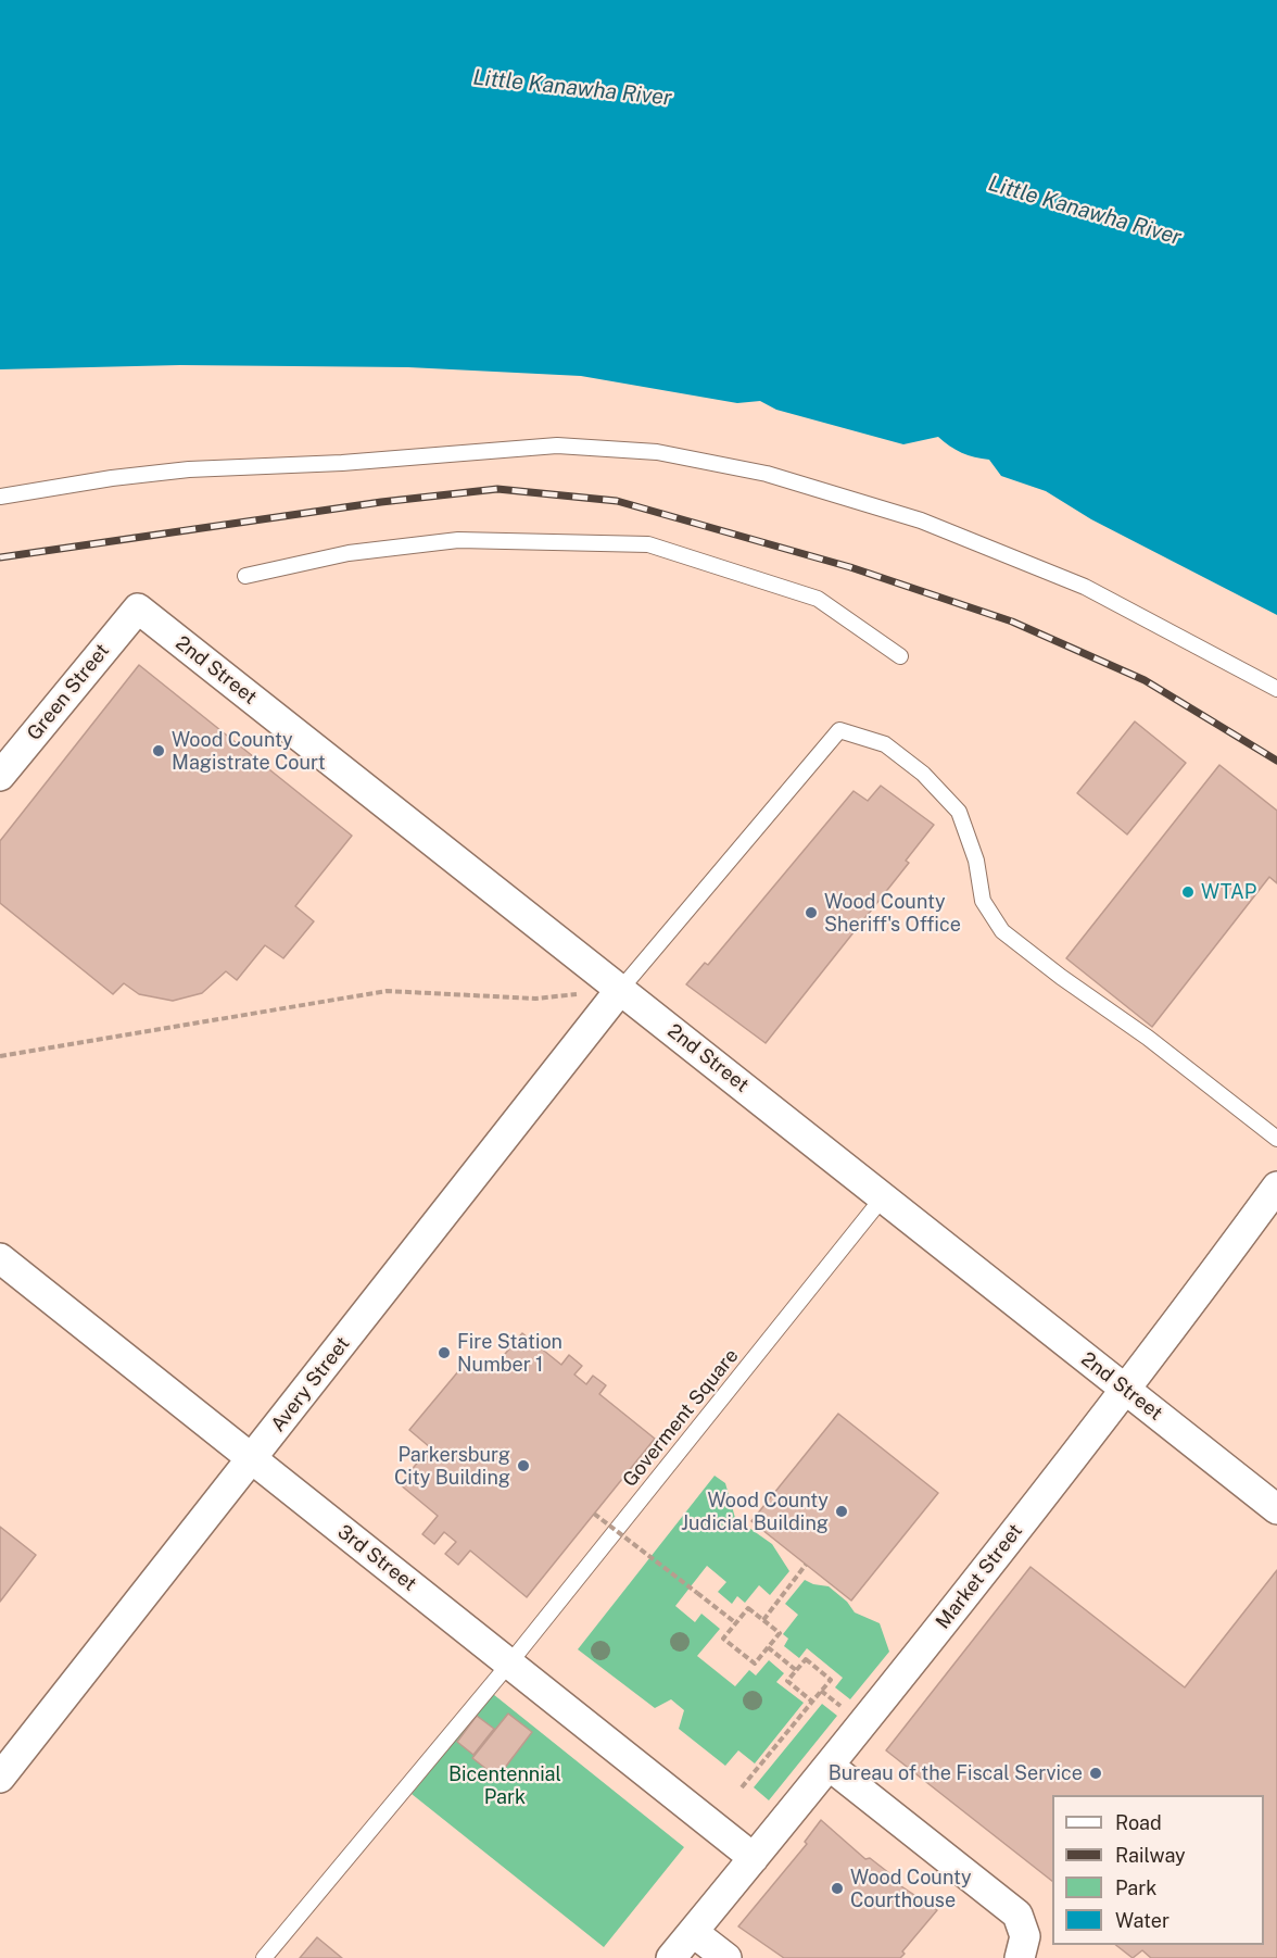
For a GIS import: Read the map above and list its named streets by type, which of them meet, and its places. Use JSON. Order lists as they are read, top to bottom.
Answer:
{
  "streets": {
    "street": [
      "2nd Street",
      "Green Street",
      "Avery Street",
      "3rd Street",
      "Market Street"
    ],
    "lane": ["Goverment Square"]
  },
  "crossings": [
    ["2nd Street", "Green Street"],
    ["2nd Street", "Avery Street"],
    ["2nd Street", "Goverment Square"],
    ["2nd Street", "Market Street"],
    ["Avery Street", "3rd Street"],
    ["Goverment Square", "3rd Street"],
    ["3rd Street", "Market Street"]
  ],
  "water": ["Little Kanawha River"],
  "parks": ["Bicentennial Park"],
  "places": [
    "Wood County Magistrate Court",
    "WTAP",
    "Wood County Sheriff's Office",
    "Fire Station Number 1",
    "Parkersburg City Building",
    "Wood County Judicial Building",
    "Bureau of the Fiscal Service",
    "Wood County Courthouse"
  ],
  "legend": [
    "Road",
    "Railway",
    "Park",
    "Water"
  ]
}
